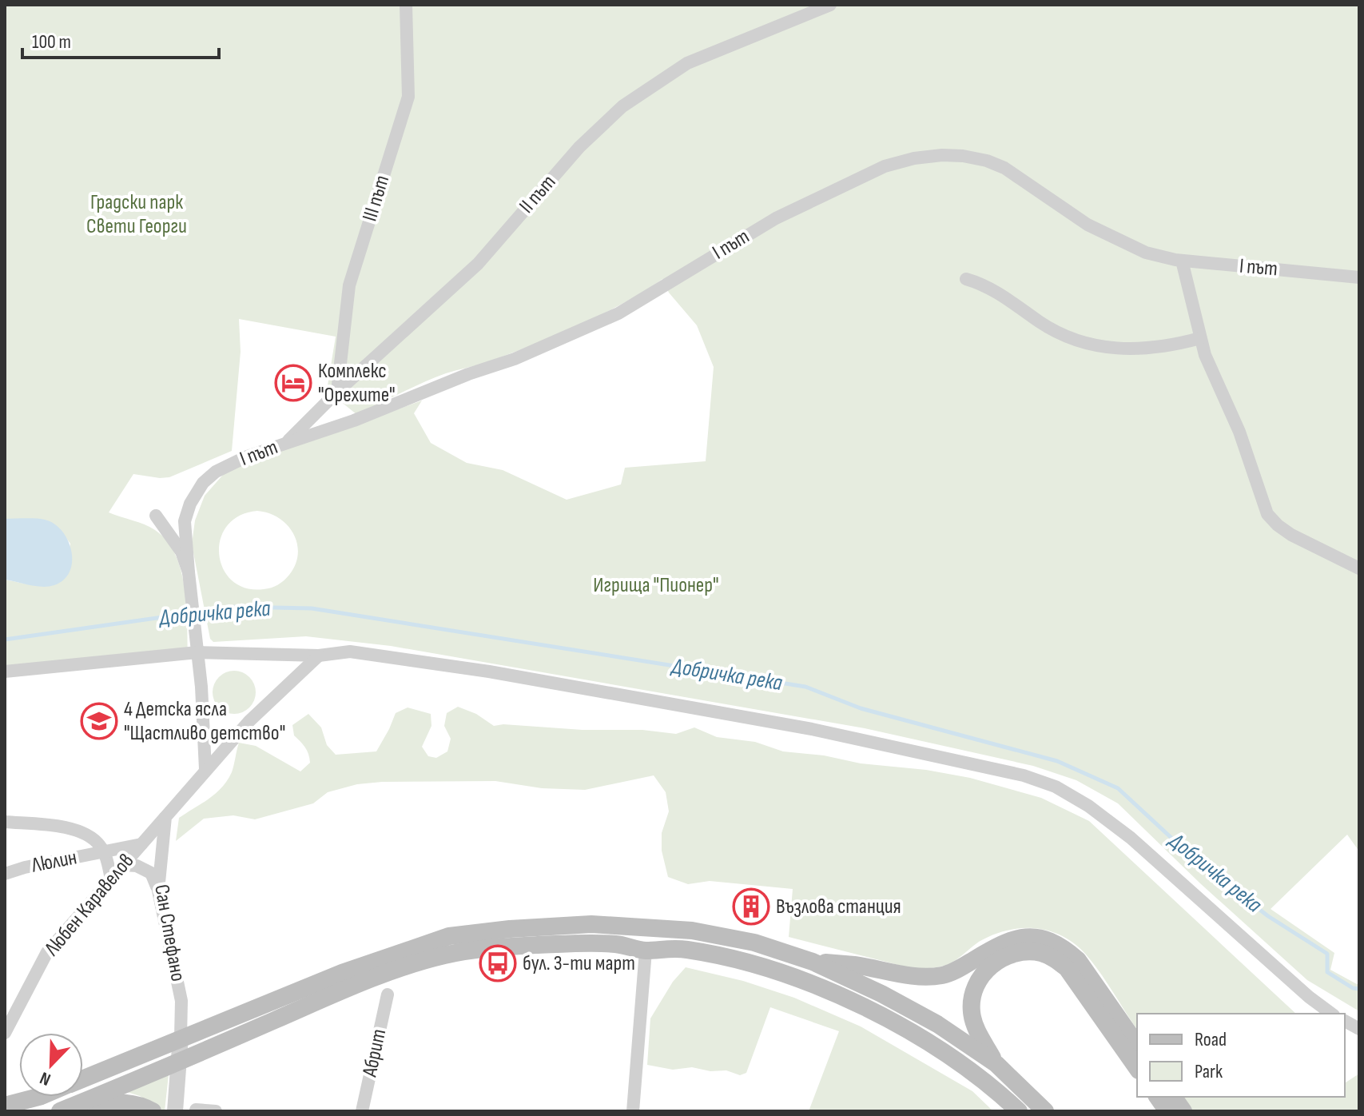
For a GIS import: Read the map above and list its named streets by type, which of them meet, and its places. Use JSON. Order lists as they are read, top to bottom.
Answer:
{
  "streets": {
    "street": [
      "ІІ път",
      "ІІІ път",
      "І път",
      "Люлин",
      "Любен Каравелов",
      "Сан Стефано",
      "Абрит"
    ]
  },
  "crossings": [
    ["ІІ път", "ІІІ път"],
    ["ІІ път", "І път"],
    ["Люлин", "Любен Каравелов"],
    ["Любен Каравелов", "Сан Стефано"]
  ],
  "water": ["Добричка река"],
  "parks": ["Градски парк Свети Георги", "Игрища \"Пионер\""],
  "places": {
    "hotel": ["Комплекс \"Орехите\""],
    "school or university": ["4 Детска ясла \"Щастливо детство\""],
    "building": ["Възлова станция"],
    "bus stop": ["бул. 3-ти март"]
  },
  "legend": ["Road", "Park"],
  "scale_bar": "100 m",
  "north": "bottom left"
}
